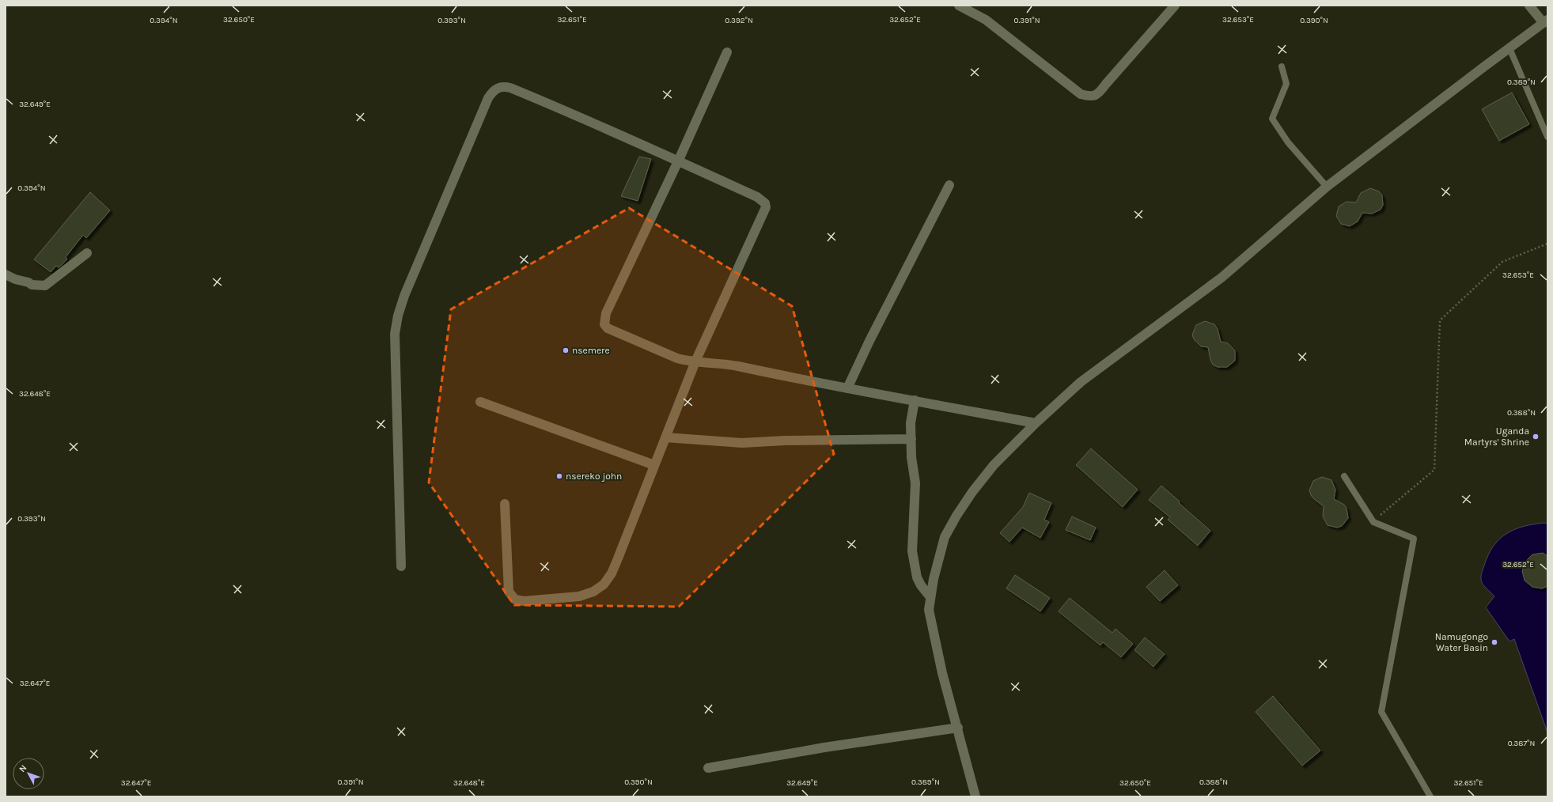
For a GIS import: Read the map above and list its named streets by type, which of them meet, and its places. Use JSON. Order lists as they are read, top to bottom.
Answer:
{
  "places": [
    "nsemere",
    "Uganda Martyrs' Shrine",
    "nsereko john",
    "Namugongo Water Basin"
  ],
  "north": "top left",
  "coordinates": [
    "32.652°E",
    "32.653°E",
    "32.650°E",
    "32.651°E",
    "0.394°N",
    "0.393°N",
    "0.392°N",
    "0.391°N",
    "0.390°N",
    "0.389°N",
    "32.649°E",
    "32.648°E",
    "0.388°N",
    "32.647°E",
    "0.387°N"
  ]
}
